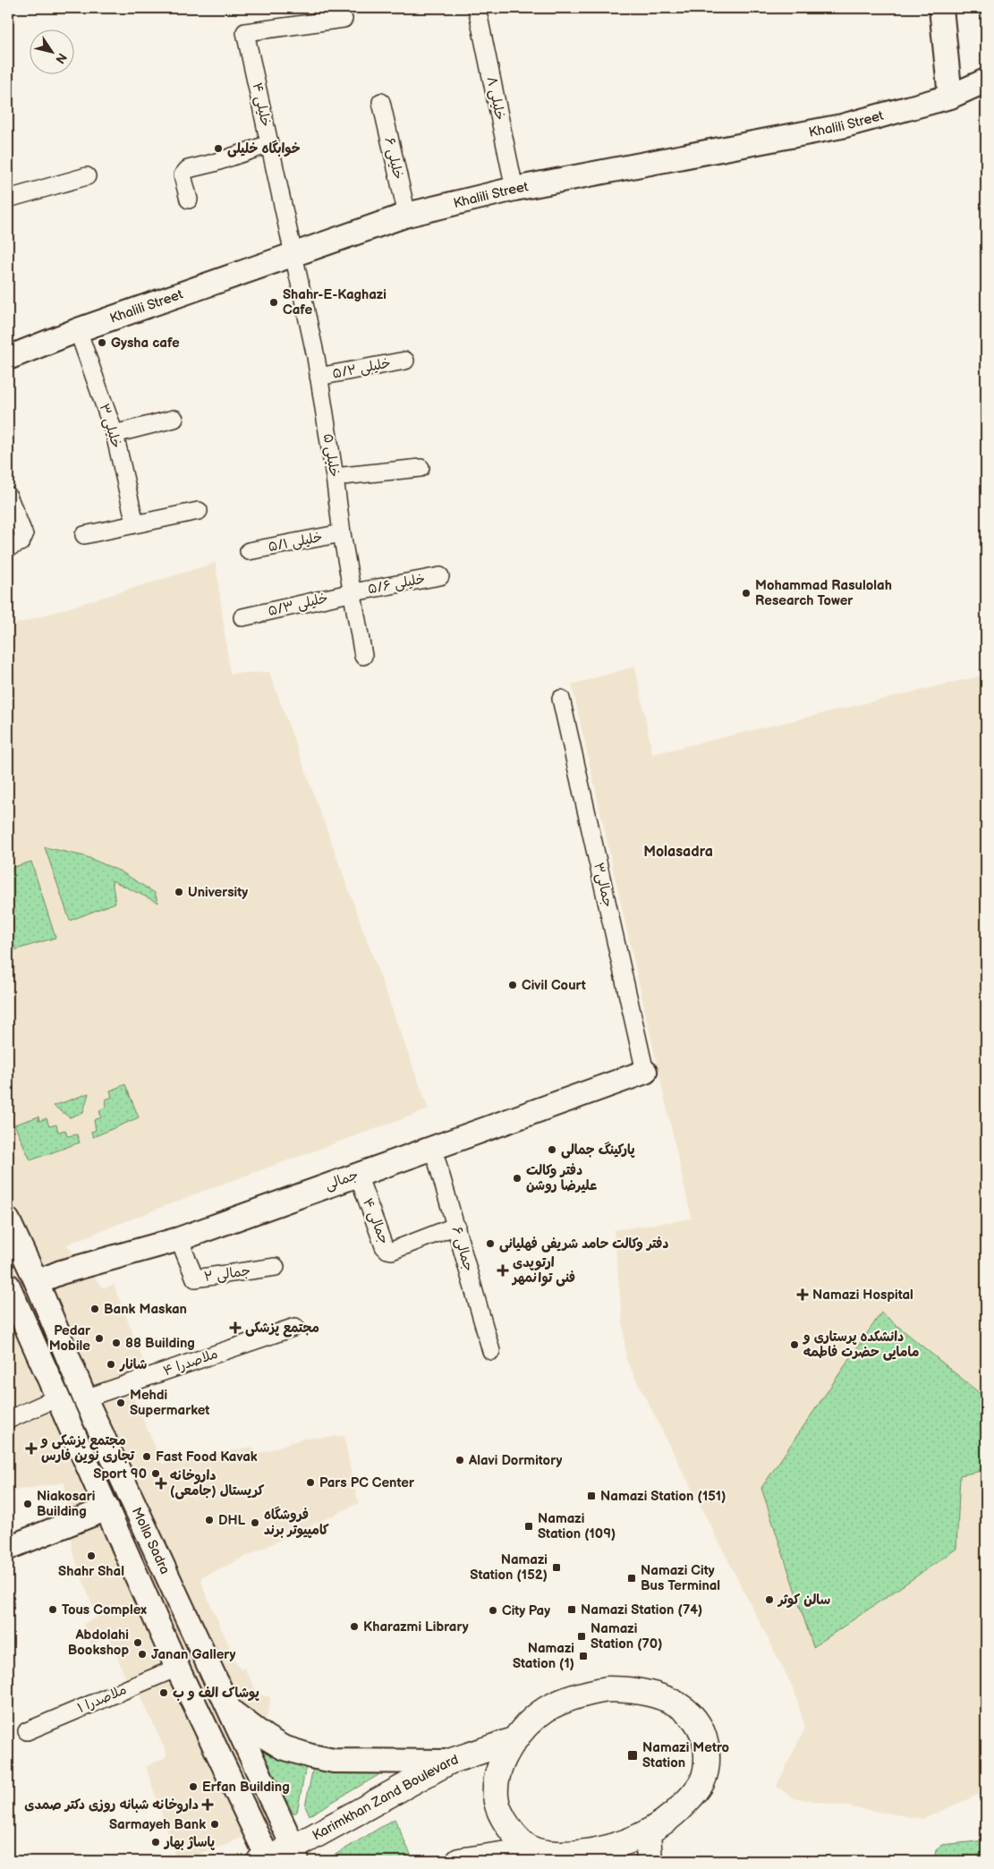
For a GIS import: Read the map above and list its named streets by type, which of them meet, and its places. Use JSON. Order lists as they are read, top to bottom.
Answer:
{
  "streets": {
    "main road": ["Karimkhan Zand Boulevard"],
    "street": [
      "خلیلی ۸",
      "خلیلی ۴",
      "Khalili Street",
      "خلیلی ۶",
      "خلیلی ۵/۲",
      "۳ خلیلی",
      "خلیلی ۵",
      "خلیلی ۵/۱",
      "خلیلی ۵/۶",
      "خلیلی ۵/۳",
      "جمالی۳",
      "جمالی",
      "۴ جمالی",
      "۶ جمالی",
      "۲ جمالی",
      "۴ ملاصدرا",
      "Molla Sadra",
      "۱ ملاصدرا"
    ]
  },
  "crossings": [
    ["خلیلی ۸", "Khalili Street"],
    ["خلیلی ۴", "Khalili Street"],
    ["خلیلی ۴", "خلیلی ۵"],
    ["Khalili Street", "خلیلی ۶"],
    ["Khalili Street", "۳ خلیلی"],
    ["Khalili Street", "خلیلی ۵"],
    ["خلیلی ۵/۲", "خلیلی ۵"],
    ["خلیلی ۵", "خلیلی ۵/۱"],
    ["خلیلی ۵", "خلیلی ۵/۶"],
    ["خلیلی ۵", "خلیلی ۵/۳"],
    ["خلیلی ۵/۶", "خلیلی ۵/۳"],
    ["جمالی۳", "جمالی"],
    ["جمالی", "۴ جمالی"],
    ["جمالی", "۶ جمالی"],
    ["جمالی", "۲ جمالی"],
    ["جمالی", "Molla Sadra"],
    ["۴ جمالی", "۶ جمالی"],
    ["۴ ملاصدرا", "Molla Sadra"],
    ["Molla Sadra", "۱ ملاصدرا"],
    ["Molla Sadra", "Karimkhan Zand Boulevard"]
  ],
  "districts": ["Molasadra"],
  "places": {
    "other": [
      "خوابگاه خلیلی",
      "Shahr-E-Kaghazi Cafe",
      "Gysha cafe",
      "Mohammad Rasulolah Research Tower",
      "University",
      "Civil Court",
      "پارکینگ جمالی",
      "دفتر وکالت علیرضا روشن",
      "دفتر وکالت حامد شریفی فهلیانی",
      "Bank Maskan",
      "Pedar Mobile",
      "88 Building",
      "دانشکده پرستاری و مامایی حضرت فاطمه",
      "شانار",
      "Mehdi Supermarket",
      "Fast Food Kavak",
      "Alavi Dormitory",
      "Sport 90",
      "Pars PC Center",
      "Niakosari Building",
      "DHL",
      "فروشگاه کامپیوتر برند",
      "Shahr Shal",
      "سالن کوثر",
      "Tous Complex",
      "City Pay",
      "Kharazmi Library",
      "Abdolahi Bookshop",
      "Janan Gallery",
      "پوشاک الف و ب",
      "Erfan Building",
      "Sarmayeh Bank",
      "پاساژ بهار"
    ],
    "health": [
      "ارتوپدی فنی توانمهر",
      "Namazi Hospital",
      "مجتمع پزشکی",
      "مجتمع پزشکی و تجاری نوین فارس",
      "داروخانه کریستال (جامعی)",
      "داروخانه شبانه روزی دکتر صمدی"
    ],
    "transit": [
      "Namazi Station (151)",
      "Namazi Station (109)",
      "Namazi Station (152)",
      "Namazi City Bus Terminal",
      "Namazi Station (74)",
      "Namazi Station (70)",
      "Namazi Station (1)",
      "Namazi Metro Station"
    ]
  },
  "north": "bottom right"
}
